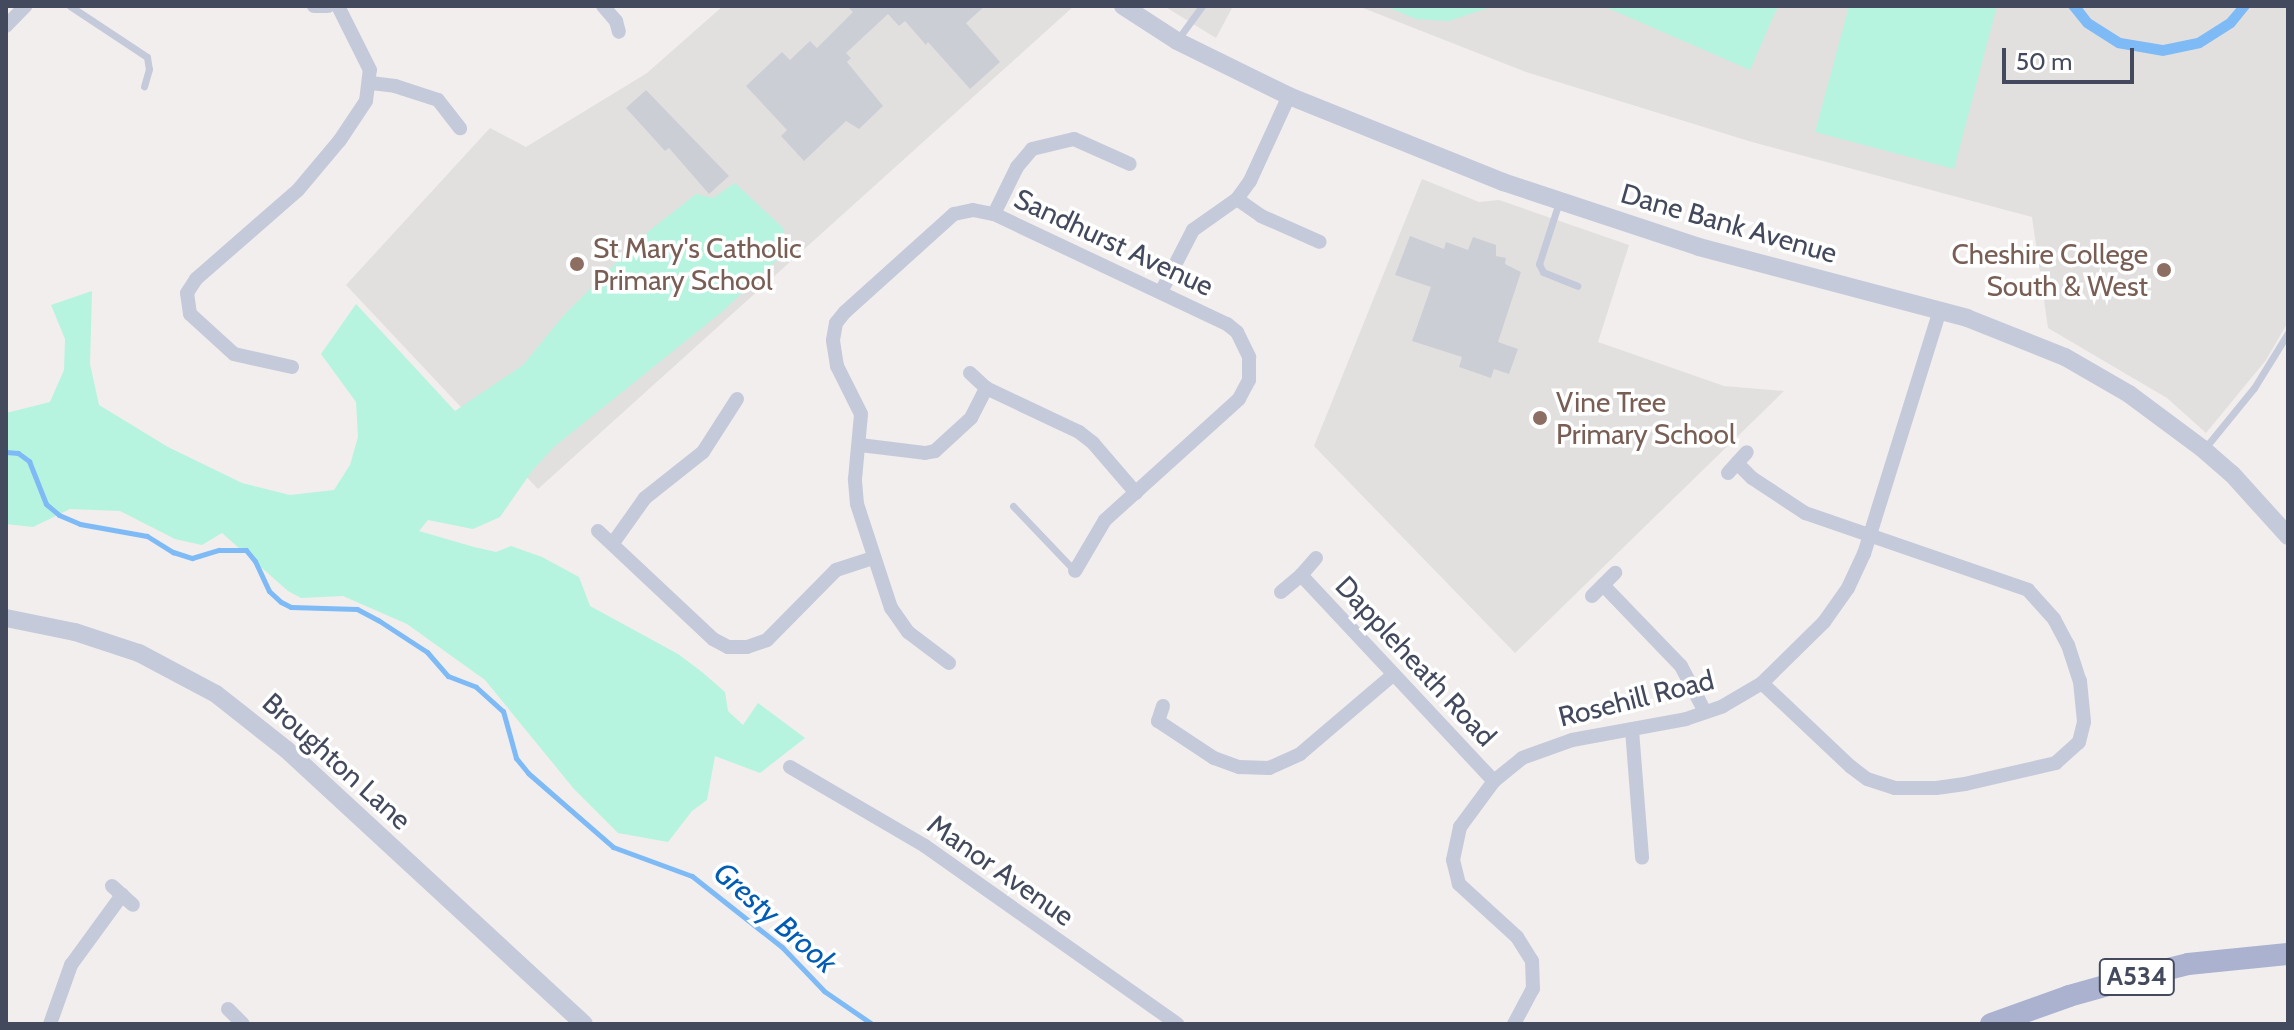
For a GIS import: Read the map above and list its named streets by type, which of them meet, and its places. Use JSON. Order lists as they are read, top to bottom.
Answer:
{
  "streets": {
    "main road": ["A534"],
    "street": [
      "Dane Bank Avenue",
      "Sandhurst Avenue",
      "Dappleheath Road",
      "Rosehill Road",
      "Broughton Lane",
      "Manor Avenue"
    ]
  },
  "crossings": [
    ["Dane Bank Avenue", "Rosehill Road"],
    ["Dappleheath Road", "Rosehill Road"]
  ],
  "water": ["Gresty Brook"],
  "places": ["St Mary's Catholic Primary School", "Cheshire College South & West", "Vine Tree Primary School"],
  "scale_bar": "50 m"
}
